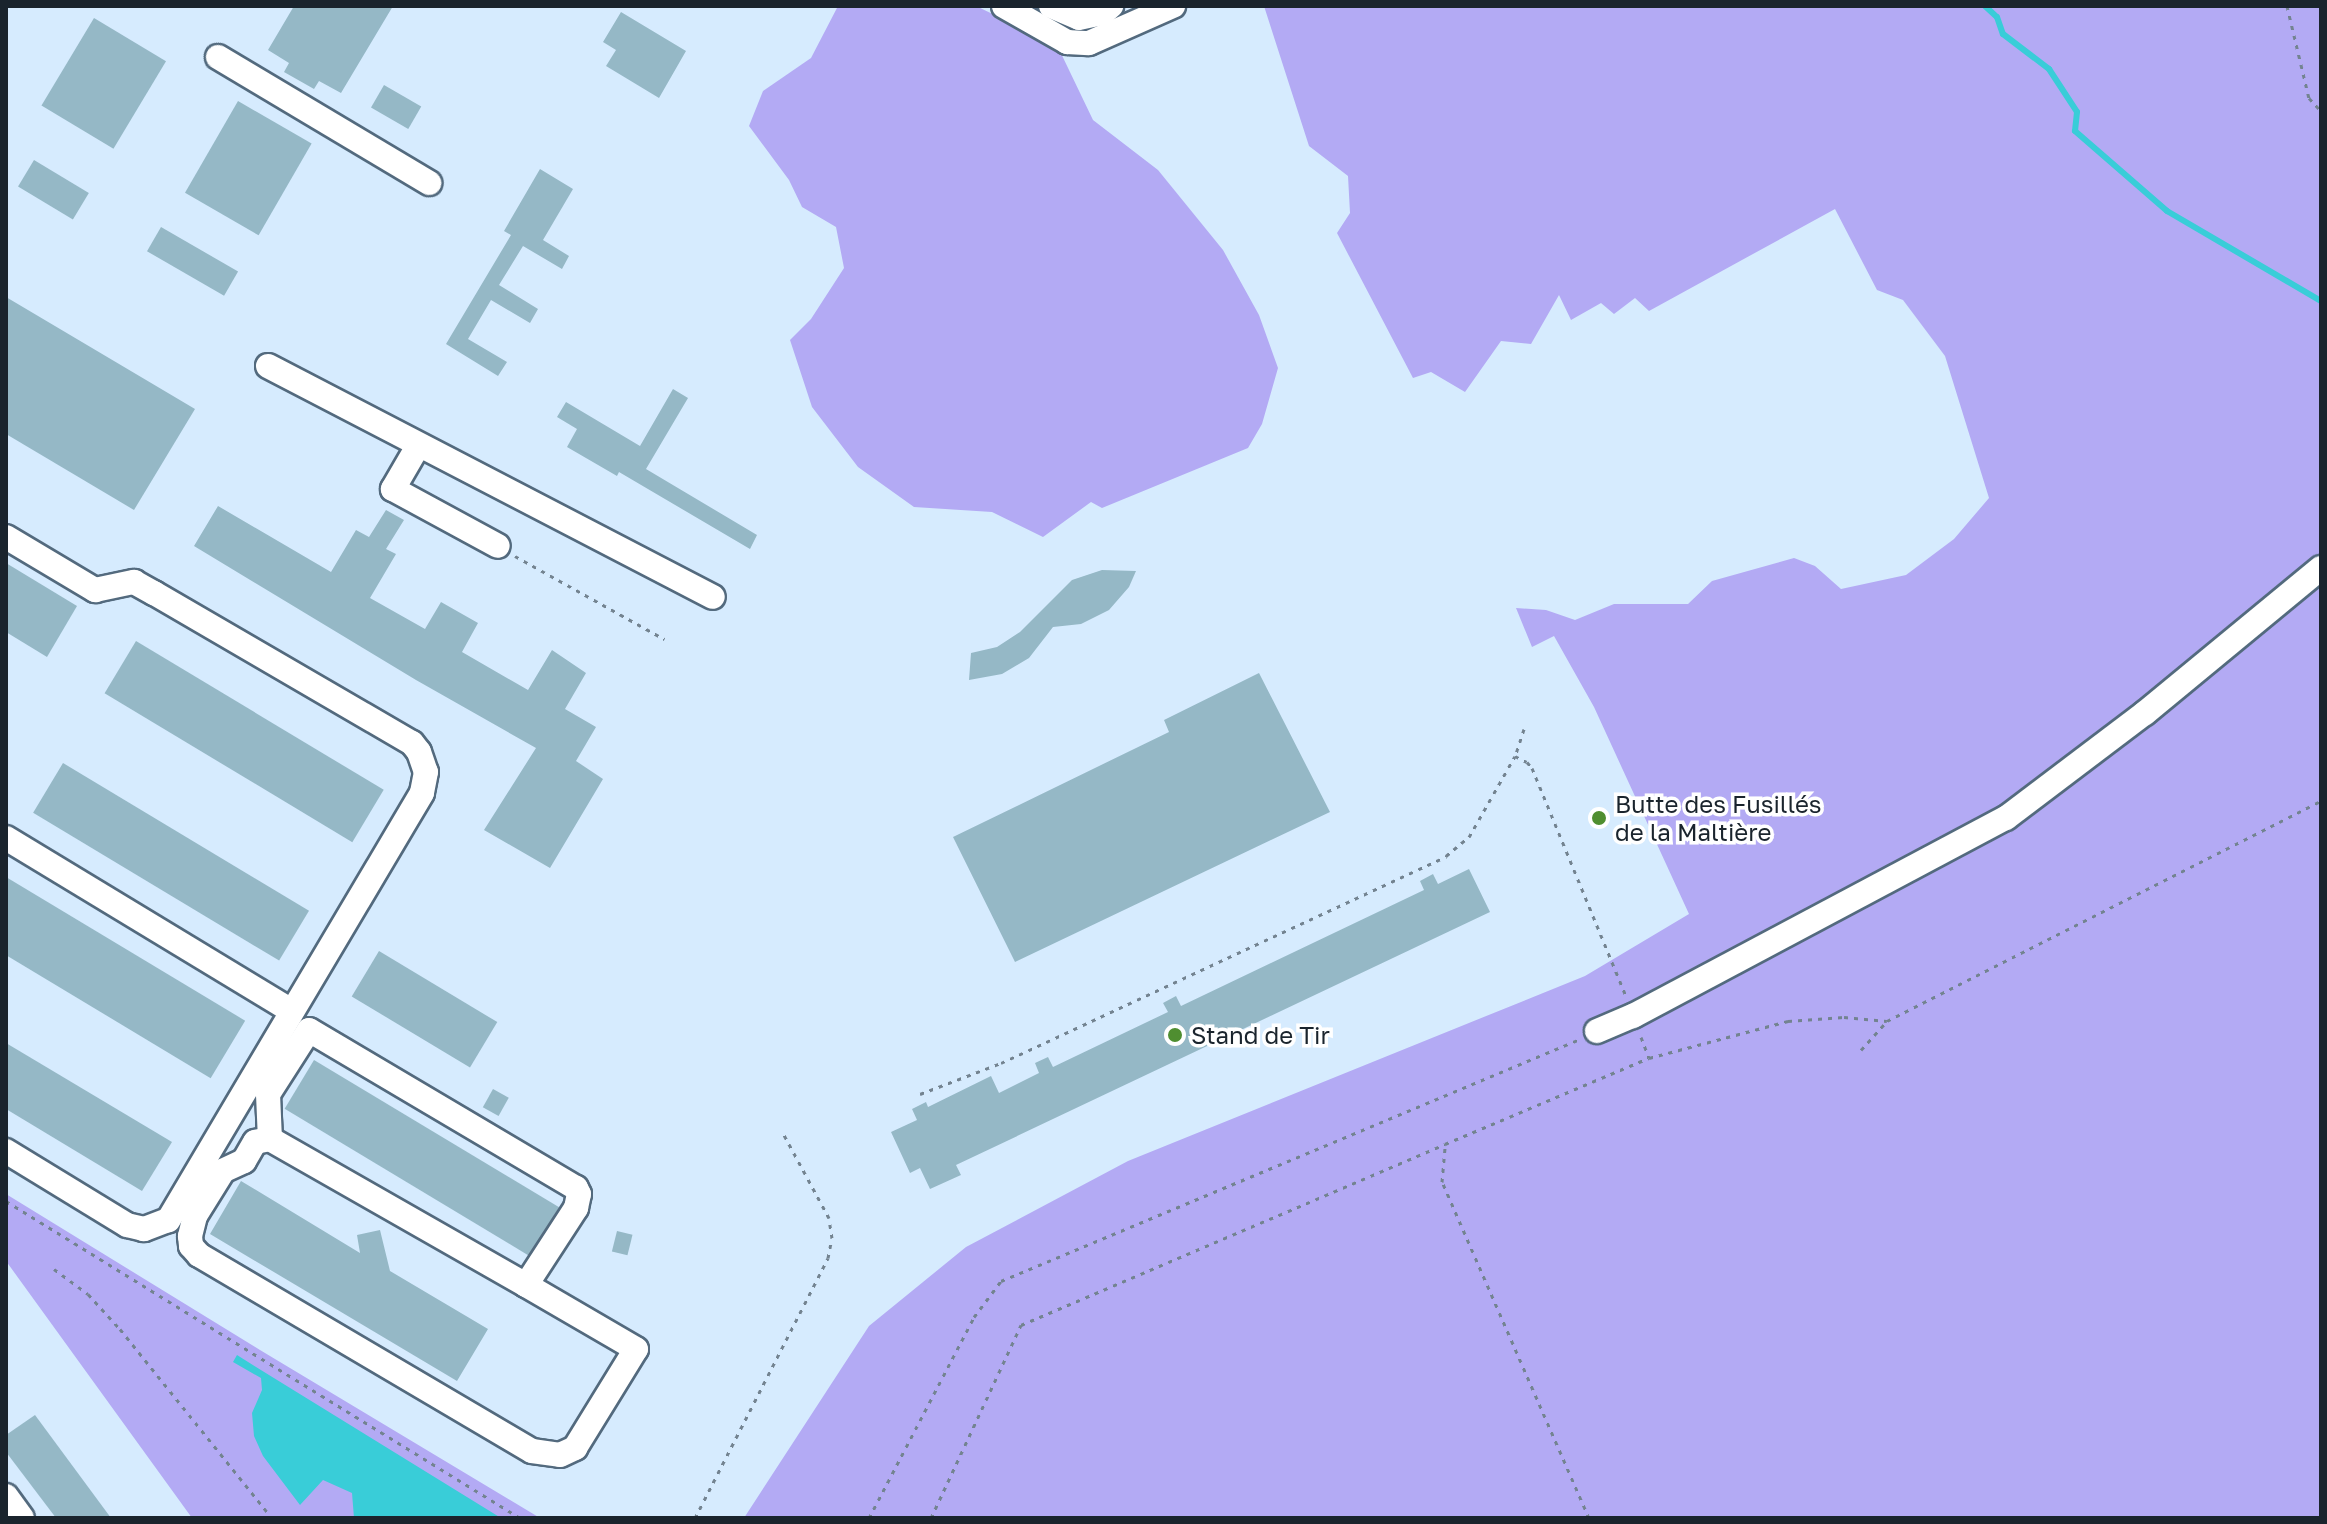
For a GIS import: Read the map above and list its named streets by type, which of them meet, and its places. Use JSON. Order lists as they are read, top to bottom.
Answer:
{
  "places": ["Butte des Fusillés de la Maltière", "Stand de Tir"]
}
